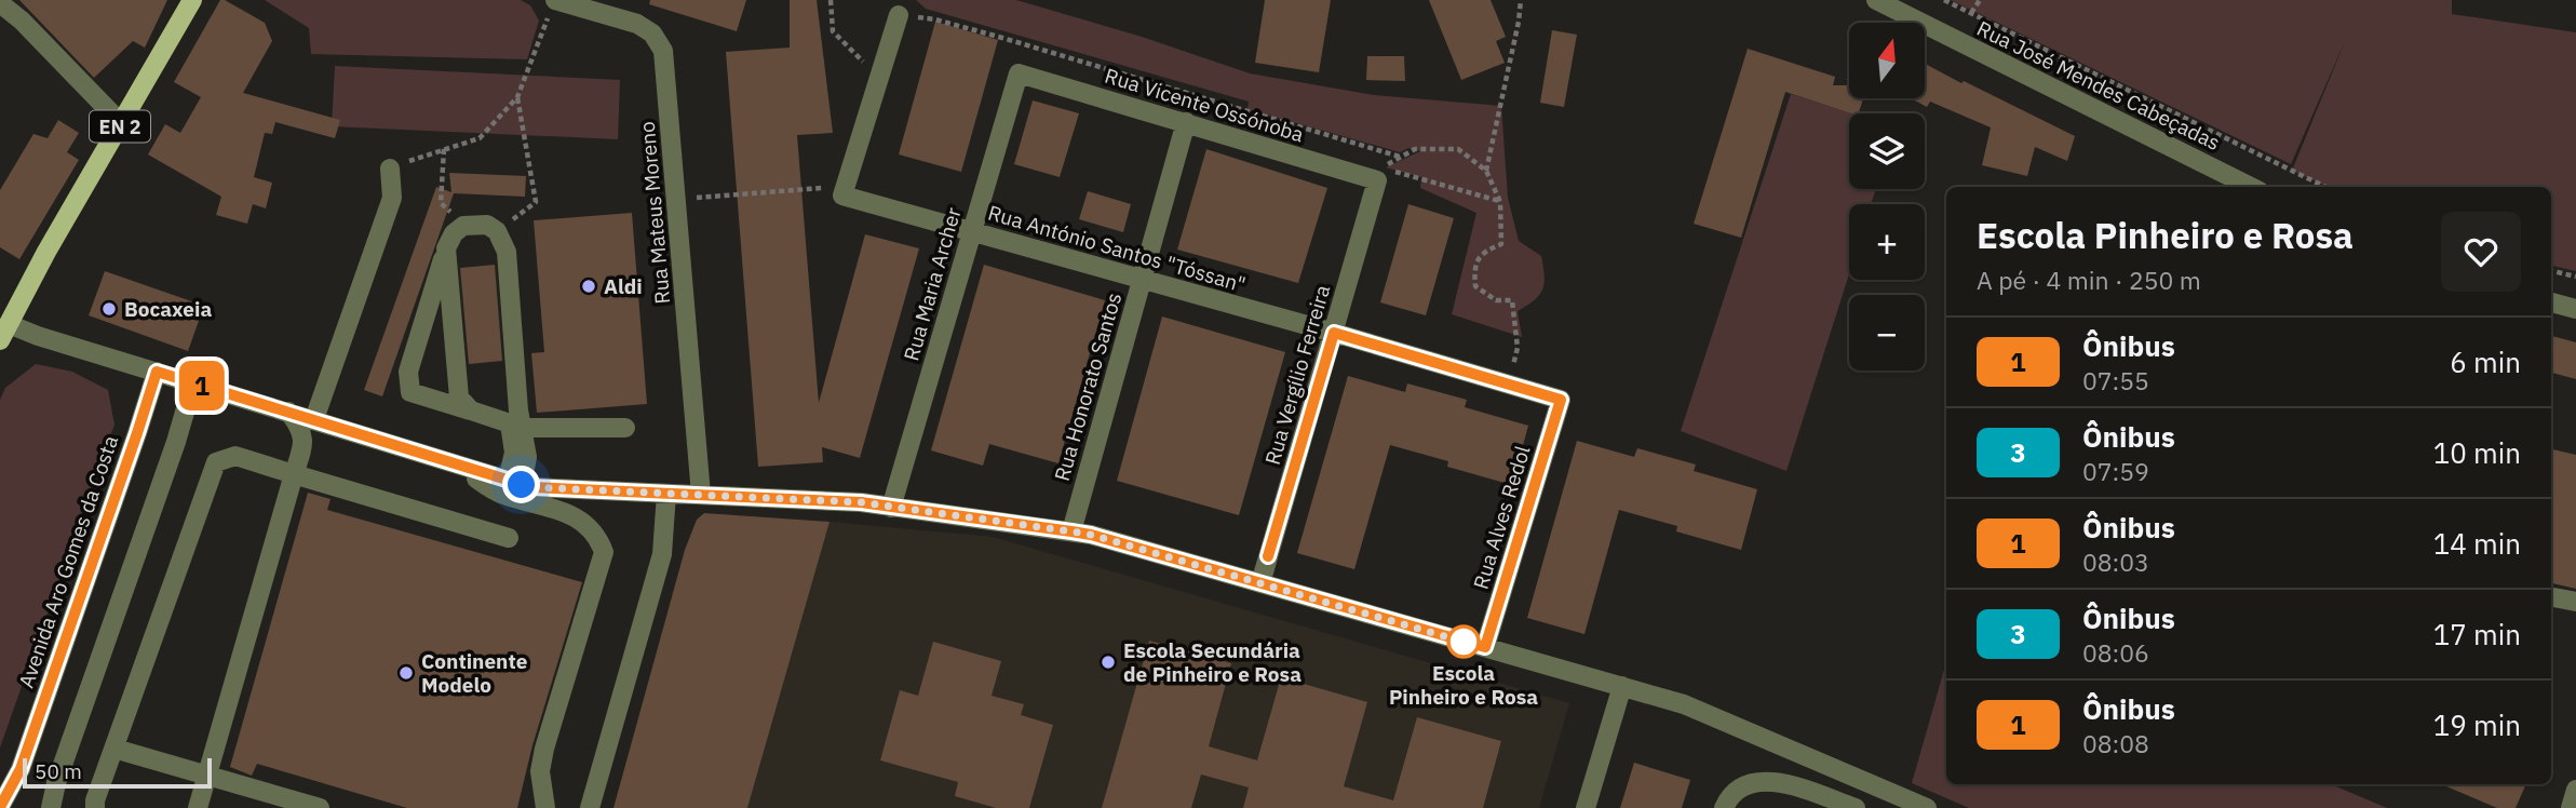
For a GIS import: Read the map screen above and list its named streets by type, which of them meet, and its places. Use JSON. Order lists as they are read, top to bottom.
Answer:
{
  "streets": {
    "main road": ["EN 2"],
    "street": [
      "Rua José Mendes Cabeçadas",
      "Rua Vicente Ossónoba",
      "Rua Mateus Moreno",
      "Rua António Santos \"Tóssan\"",
      "Rua Maria Archer",
      "Rua Vergílio Ferreira",
      "Rua Honorato Santos",
      "Rua Alves Redol",
      "Avenida Aro Gomes da Costa"
    ]
  },
  "crossings": [
    ["Rua Vicente Ossónoba", "Rua Maria Archer"],
    ["Rua Vicente Ossónoba", "Rua Vergílio Ferreira"],
    ["Rua Vicente Ossónoba", "Rua Honorato Santos"],
    ["Rua António Santos \"Tóssan\"", "Rua Maria Archer"],
    ["Rua António Santos \"Tóssan\"", "Rua Vergílio Ferreira"],
    ["Rua António Santos \"Tóssan\"", "Rua Honorato Santos"],
    ["Rua António Santos \"Tóssan\"", "Rua Alves Redol"]
  ],
  "places": [
    "Aldi",
    "Bocaxeia",
    "Escola Pinheiro e Rosa",
    "Escola Secundária de Pinheiro e Rosa",
    "Continente Modelo"
  ],
  "lines": ["bus line 1"],
  "scale_bar": "50 m",
  "north": "top",
  "page": {
    "on_map": "1",
    "map_buttons": ["+", "−"],
    "heading": ["Escola Pinheiro e Rosa", "A pé · 4 min · 250 m"],
    "list": [
      {
        "mark": "1",
        "name": "Ônibus",
        "note": "07:55",
        "value": "6 min"
      },
      {
        "mark": "3",
        "name": "Ônibus",
        "note": "07:59",
        "value": "10 min"
      },
      {
        "mark": "1",
        "name": "Ônibus",
        "note": "08:03",
        "value": "14 min"
      },
      {
        "mark": "3",
        "name": "Ônibus",
        "note": "08:06",
        "value": "17 min"
      },
      {
        "mark": "1",
        "name": "Ônibus",
        "note": "08:08",
        "value": "19 min"
      }
    ],
    "scale": "50 m"
  }
}
